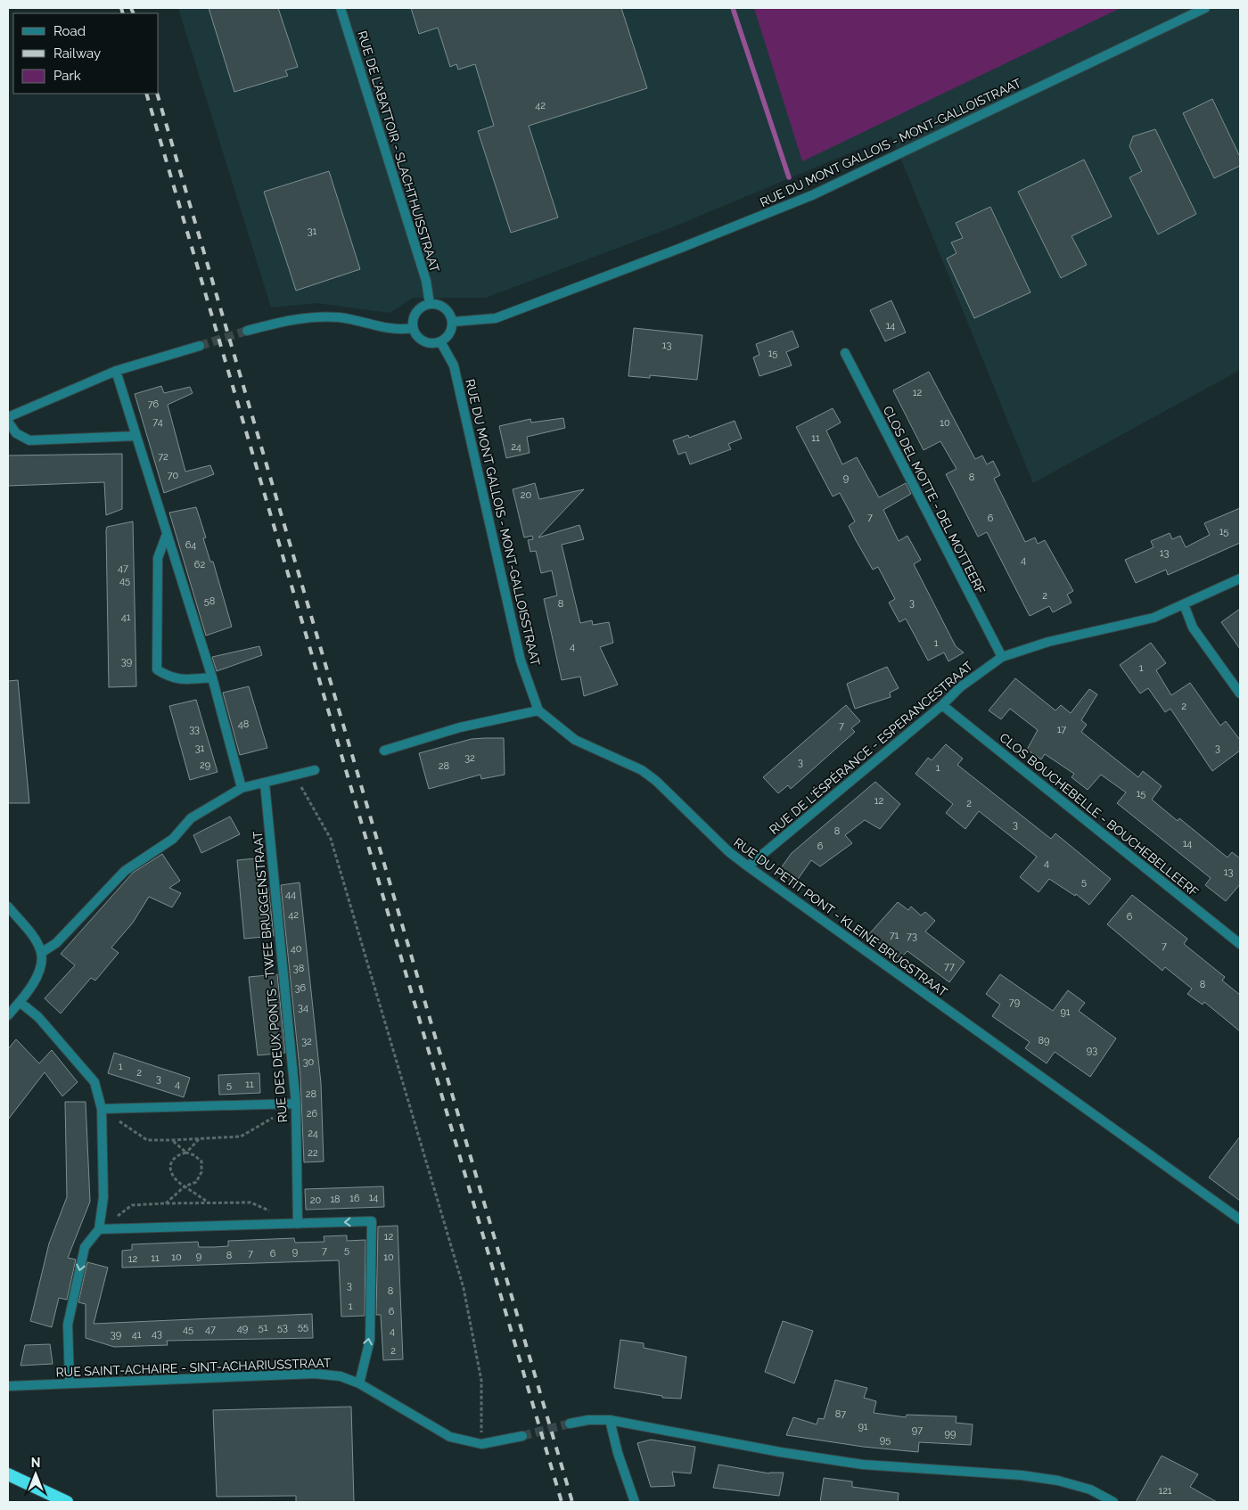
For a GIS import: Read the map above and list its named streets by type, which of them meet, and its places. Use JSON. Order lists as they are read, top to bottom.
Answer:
{
  "streets": {
    "street": [
      "RUE DU MONT GALLOIS - MONT-GALLOISTRAAT",
      "RUE DE L'ABATTOIR - SLACHTHUISSTRAAT",
      "CLOS DEL MOTTE - DEL MOTTEERF",
      "RUE DU MONT GALLOIS - MONT-GALLOISSTRAAT",
      "RUE DE L'ÉSPÉRANCE - ESPERANCESTRAAT",
      "CLOS BOUCHEBELLE - BOUCHEBELLEERF",
      "RUE DU PETIT PONT - KLEINE BRUGSTRAAT",
      "RUE DES DEUX PONTS - TWEE BRUGGENSTRAAT",
      "RUE SAINT-ACHAIRE - SINT-ACHARIUSSTRAAT"
    ]
  },
  "crossings": [
    ["RUE DU MONT GALLOIS - MONT-GALLOISTRAAT", "RUE DE L'ABATTOIR - SLACHTHUISSTRAAT"],
    ["RUE DU MONT GALLOIS - MONT-GALLOISTRAAT", "RUE DU MONT GALLOIS - MONT-GALLOISSTRAAT"],
    ["RUE DE L'ABATTOIR - SLACHTHUISSTRAAT", "RUE DU MONT GALLOIS - MONT-GALLOISSTRAAT"],
    ["CLOS DEL MOTTE - DEL MOTTEERF", "RUE DE L'ÉSPÉRANCE - ESPERANCESTRAAT"],
    ["RUE DU MONT GALLOIS - MONT-GALLOISSTRAAT", "RUE DU PETIT PONT - KLEINE BRUGSTRAAT"],
    ["RUE DE L'ÉSPÉRANCE - ESPERANCESTRAAT", "CLOS BOUCHEBELLE - BOUCHEBELLEERF"],
    ["RUE DE L'ÉSPÉRANCE - ESPERANCESTRAAT", "RUE DU PETIT PONT - KLEINE BRUGSTRAAT"]
  ],
  "house_numbers": [
    "42",
    "31",
    "14",
    "13",
    "15",
    "12",
    "76",
    "74",
    "10",
    "11",
    "24",
    "72",
    "70",
    "8",
    "9",
    "20",
    "7",
    "6",
    "15",
    "64",
    "13",
    "4",
    "62",
    "47",
    "45",
    "2",
    "58",
    "3",
    "8",
    "41",
    "1",
    "4",
    "39",
    "1",
    "2",
    "48",
    "7",
    "33",
    "17",
    "31",
    "3",
    "32",
    "3",
    "29",
    "28",
    "1",
    "15",
    "12",
    "2",
    "3",
    "8",
    "14",
    "6",
    "4",
    "13",
    "5",
    "44",
    "42",
    "6",
    "71",
    "73",
    "7",
    "40",
    "77",
    "38",
    "8",
    "36",
    "79",
    "34",
    "91",
    "89",
    "32",
    "93",
    "30",
    "1",
    "2",
    "3",
    "4",
    "11",
    "5",
    "28",
    "26",
    "24",
    "22",
    "14",
    "16",
    "18",
    "20",
    "12",
    "5",
    "7",
    "9",
    "7",
    "6",
    "8",
    "9",
    "10",
    "10",
    "11",
    "12",
    "3",
    "8",
    "1",
    "6",
    "55",
    "51",
    "53",
    "49",
    "45",
    "47",
    "4",
    "43",
    "39",
    "41",
    "2",
    "87",
    "91",
    "97",
    "99",
    "95",
    "121"
  ],
  "legend": ["Road", "Railway", "Park"],
  "north": "top"
}
